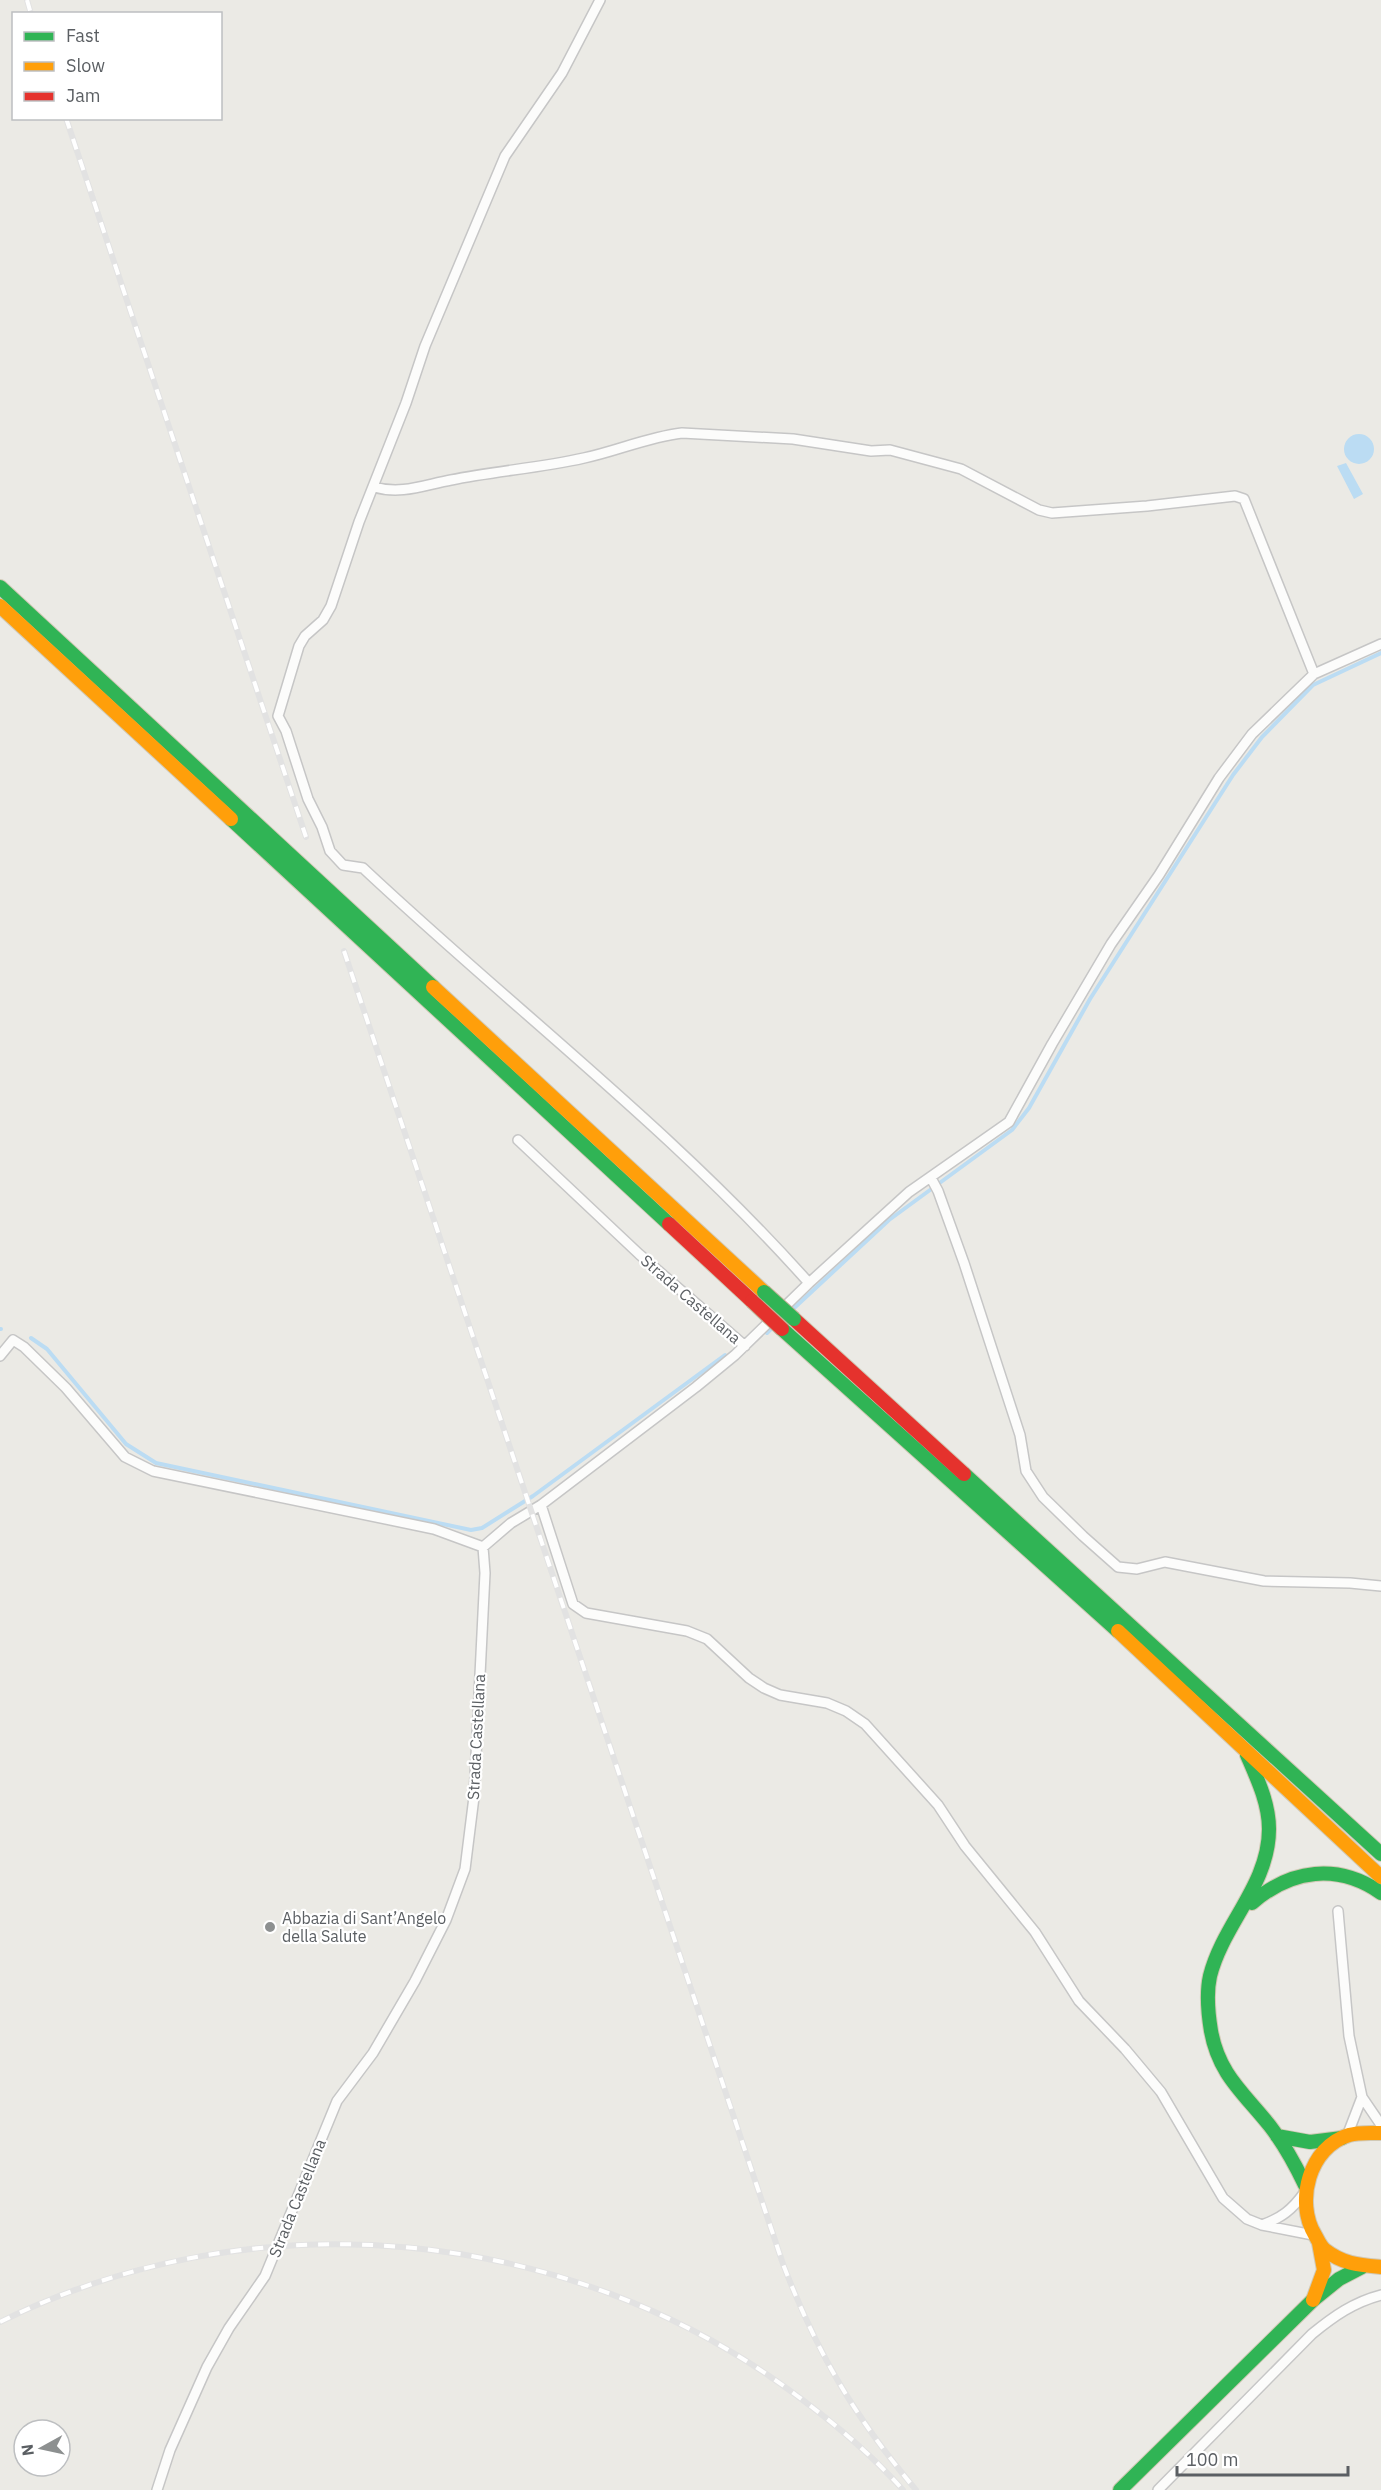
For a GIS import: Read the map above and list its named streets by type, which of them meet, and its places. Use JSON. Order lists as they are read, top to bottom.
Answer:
{
  "streets": {
    "street": ["Strada Castellana"]
  },
  "places": ["Abbazia di Sant’Angelo della Salute"],
  "legend": ["Fast", "Slow", "Jam"],
  "scale_bar": "100 m",
  "north": "left"
}
